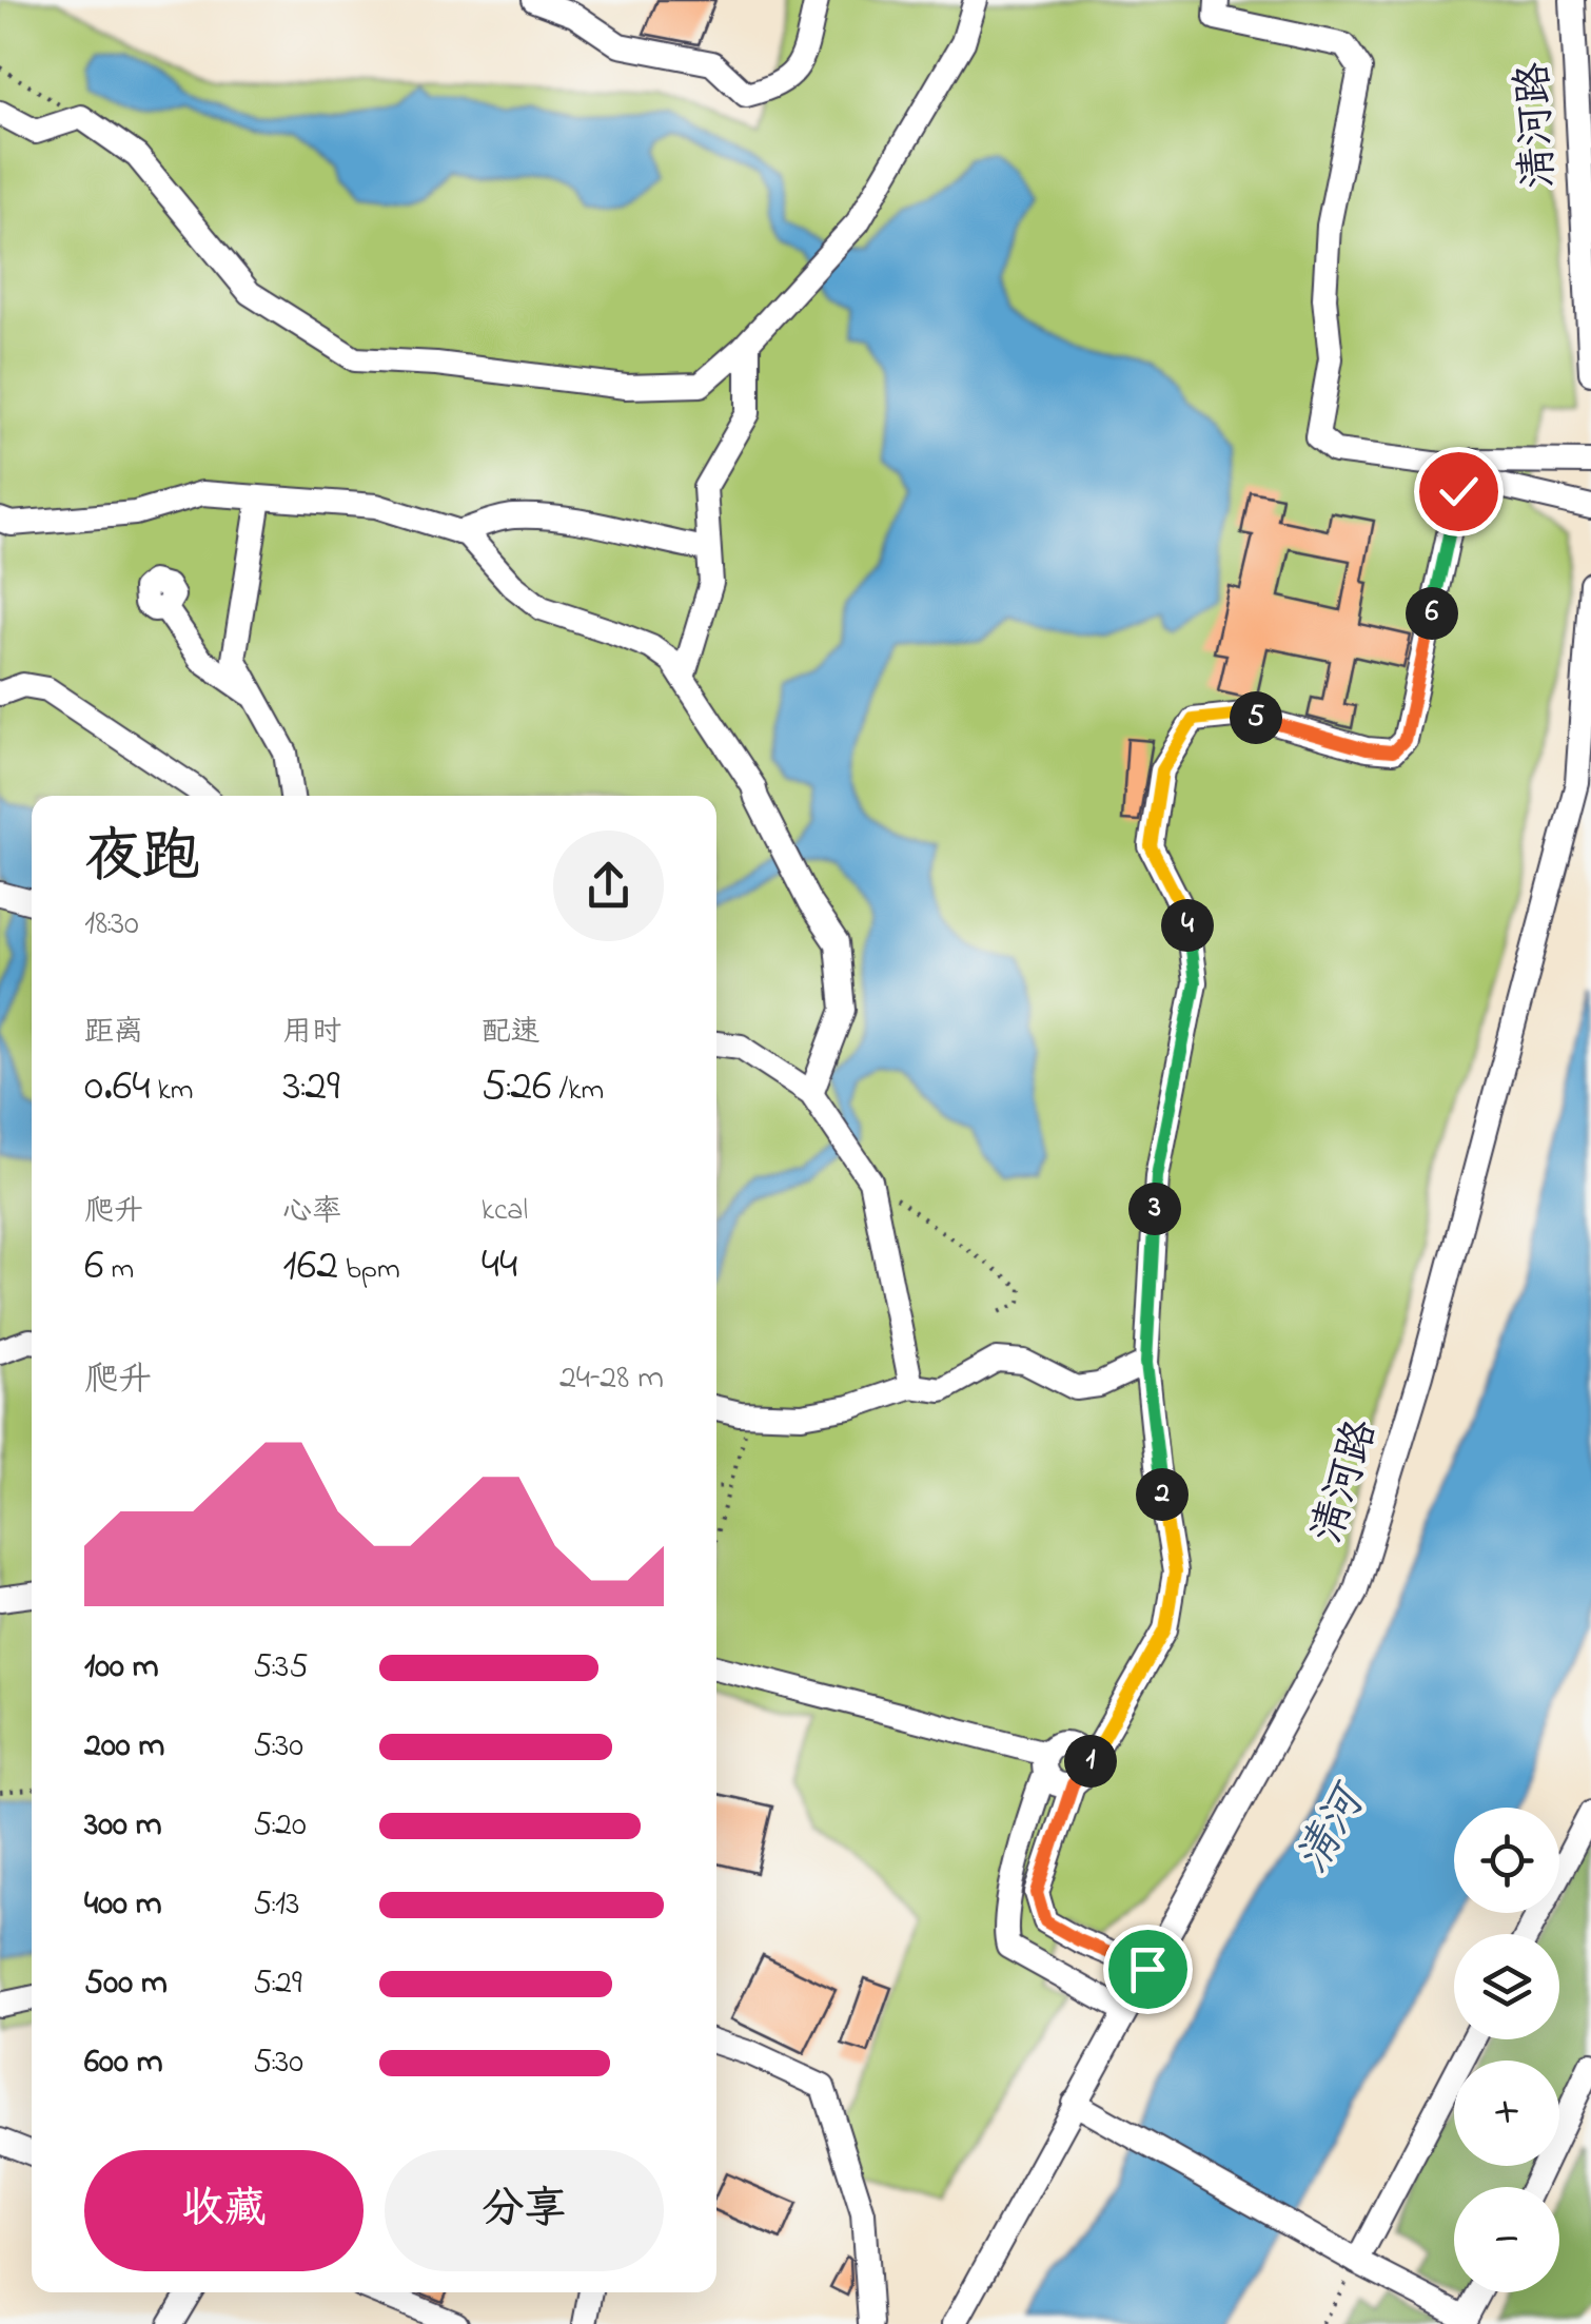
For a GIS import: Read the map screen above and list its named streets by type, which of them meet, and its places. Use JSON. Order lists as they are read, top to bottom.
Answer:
{
  "streets": {
    "street": ["清河路"]
  },
  "water": ["清河"],
  "page": {
    "pins": [
      "6",
      "5",
      "4",
      "3",
      "2",
      "1"
    ],
    "heading": ["夜跑", "18:30"],
    "stats": [
      ["距离", "0.64 km"],
      ["用时", "3:29"],
      ["配速", "5:26 /km"],
      ["爬升", "6 m"],
      ["心率", "162 bpm"],
      ["kcal", "44"]
    ],
    "chart": ["爬升", "24–28 m"],
    "list": [
      {
        "name": "100 m",
        "note": "5:35"
      },
      {
        "name": "200 m",
        "note": "5:30"
      },
      {
        "name": "300 m",
        "note": "5:20"
      },
      {
        "name": "400 m",
        "note": "5:13"
      },
      {
        "name": "500 m",
        "note": "5:29"
      },
      {
        "name": "600 m",
        "note": "5:30"
      }
    ],
    "map_buttons": ["+", "−"],
    "buttons": ["收藏", "分享"]
  }
}
